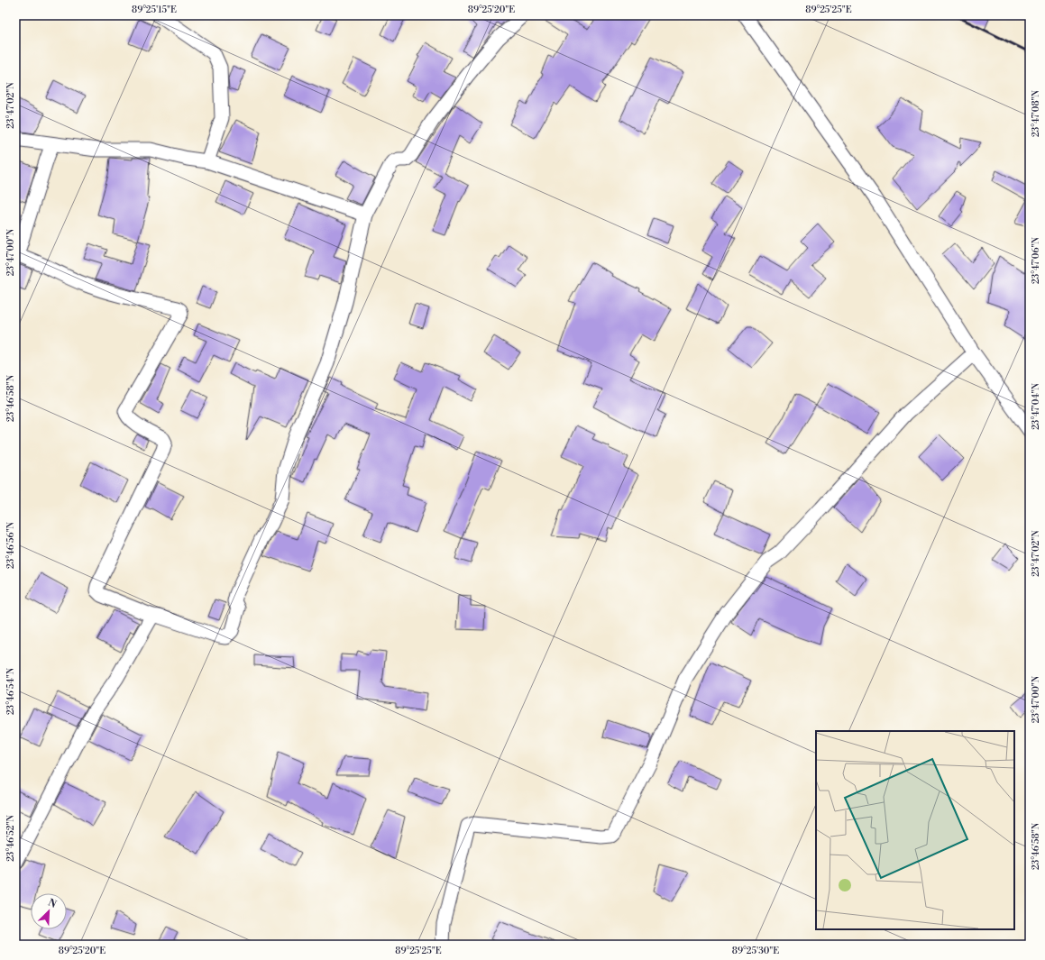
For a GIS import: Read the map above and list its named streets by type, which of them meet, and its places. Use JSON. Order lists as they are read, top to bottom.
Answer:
{
  "north": "top right",
  "coordinates": [
    "89°25'15\"E",
    "89°25'20\"E",
    "89°25'25\"E",
    "23°47'02\"N",
    "23°47'08\"N",
    "23°47'00\"N",
    "23°47'06\"N",
    "23°46'58\"N",
    "23°47'04\"N",
    "23°46'56\"N",
    "23°46'54\"N",
    "23°46'52\"N",
    "89°25'30\"E"
  ]
}
